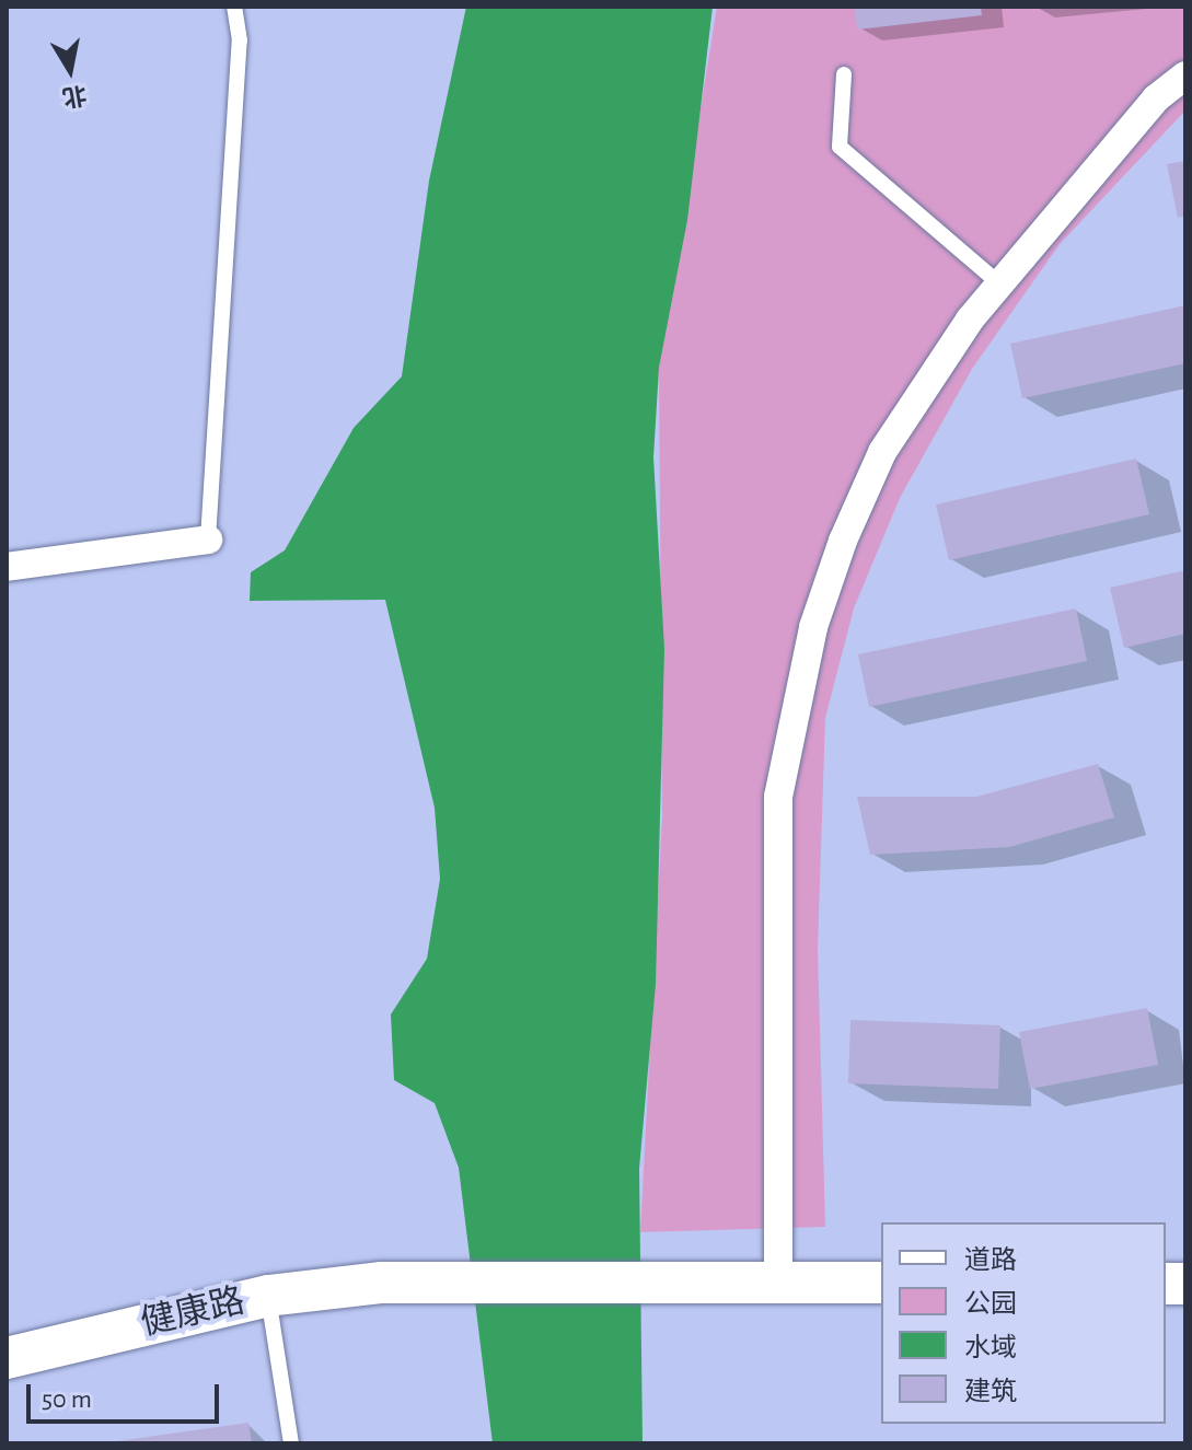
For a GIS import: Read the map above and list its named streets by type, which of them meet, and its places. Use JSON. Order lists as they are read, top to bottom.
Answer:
{
  "streets": {
    "street": ["健康路"]
  },
  "legend": [
    "道路",
    "公园",
    "水域",
    "建筑"
  ],
  "scale_bar": "50 m",
  "north": "bottom"
}
